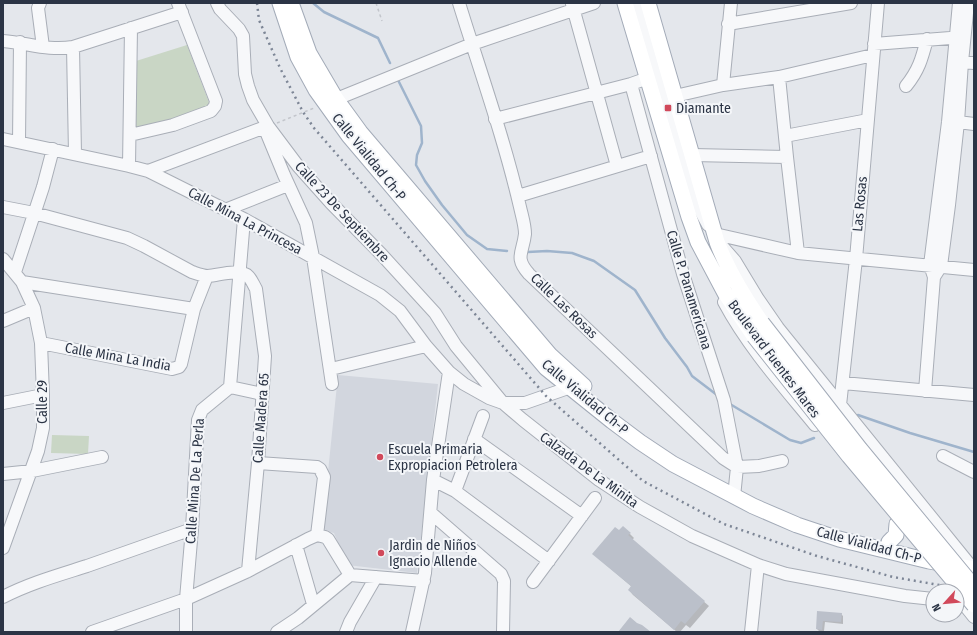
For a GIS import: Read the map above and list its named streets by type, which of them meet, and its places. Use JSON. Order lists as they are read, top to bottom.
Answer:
{
  "streets": {
    "main road": ["Calle Vialidad Ch-P", "Boulevard Fuentes Mares"],
    "street": [
      "Las Rosas",
      "Calle 23 De Septiembre",
      "Calle Mina La Princesa",
      "Calle P. Panamericana",
      "Calle Las Rosas",
      "Calle Mina La India",
      "Calle 29",
      "Calle Madera 65",
      "Calzada De La Minita",
      "Calle Mina De La Perla"
    ]
  },
  "crossings": [
    ["Calle Vialidad Ch-P", "Calle P. Panamericana"],
    ["Calle Vialidad Ch-P", "Calzada De La Minita"],
    ["Calle 23 De Septiembre", "Calzada De La Minita"],
    ["Calle Mina La Princesa", "Calzada De La Minita"],
    ["Calle P. Panamericana", "Calle Las Rosas"],
    ["Calle Mina La India", "Calle 29"]
  ],
  "places": {
    "transit": ["Diamante"],
    "other": ["Escuela Primaria Expropiacion Petrolera", "Jardin de Niños Ignacio Allende"]
  },
  "north": "bottom left"
}
